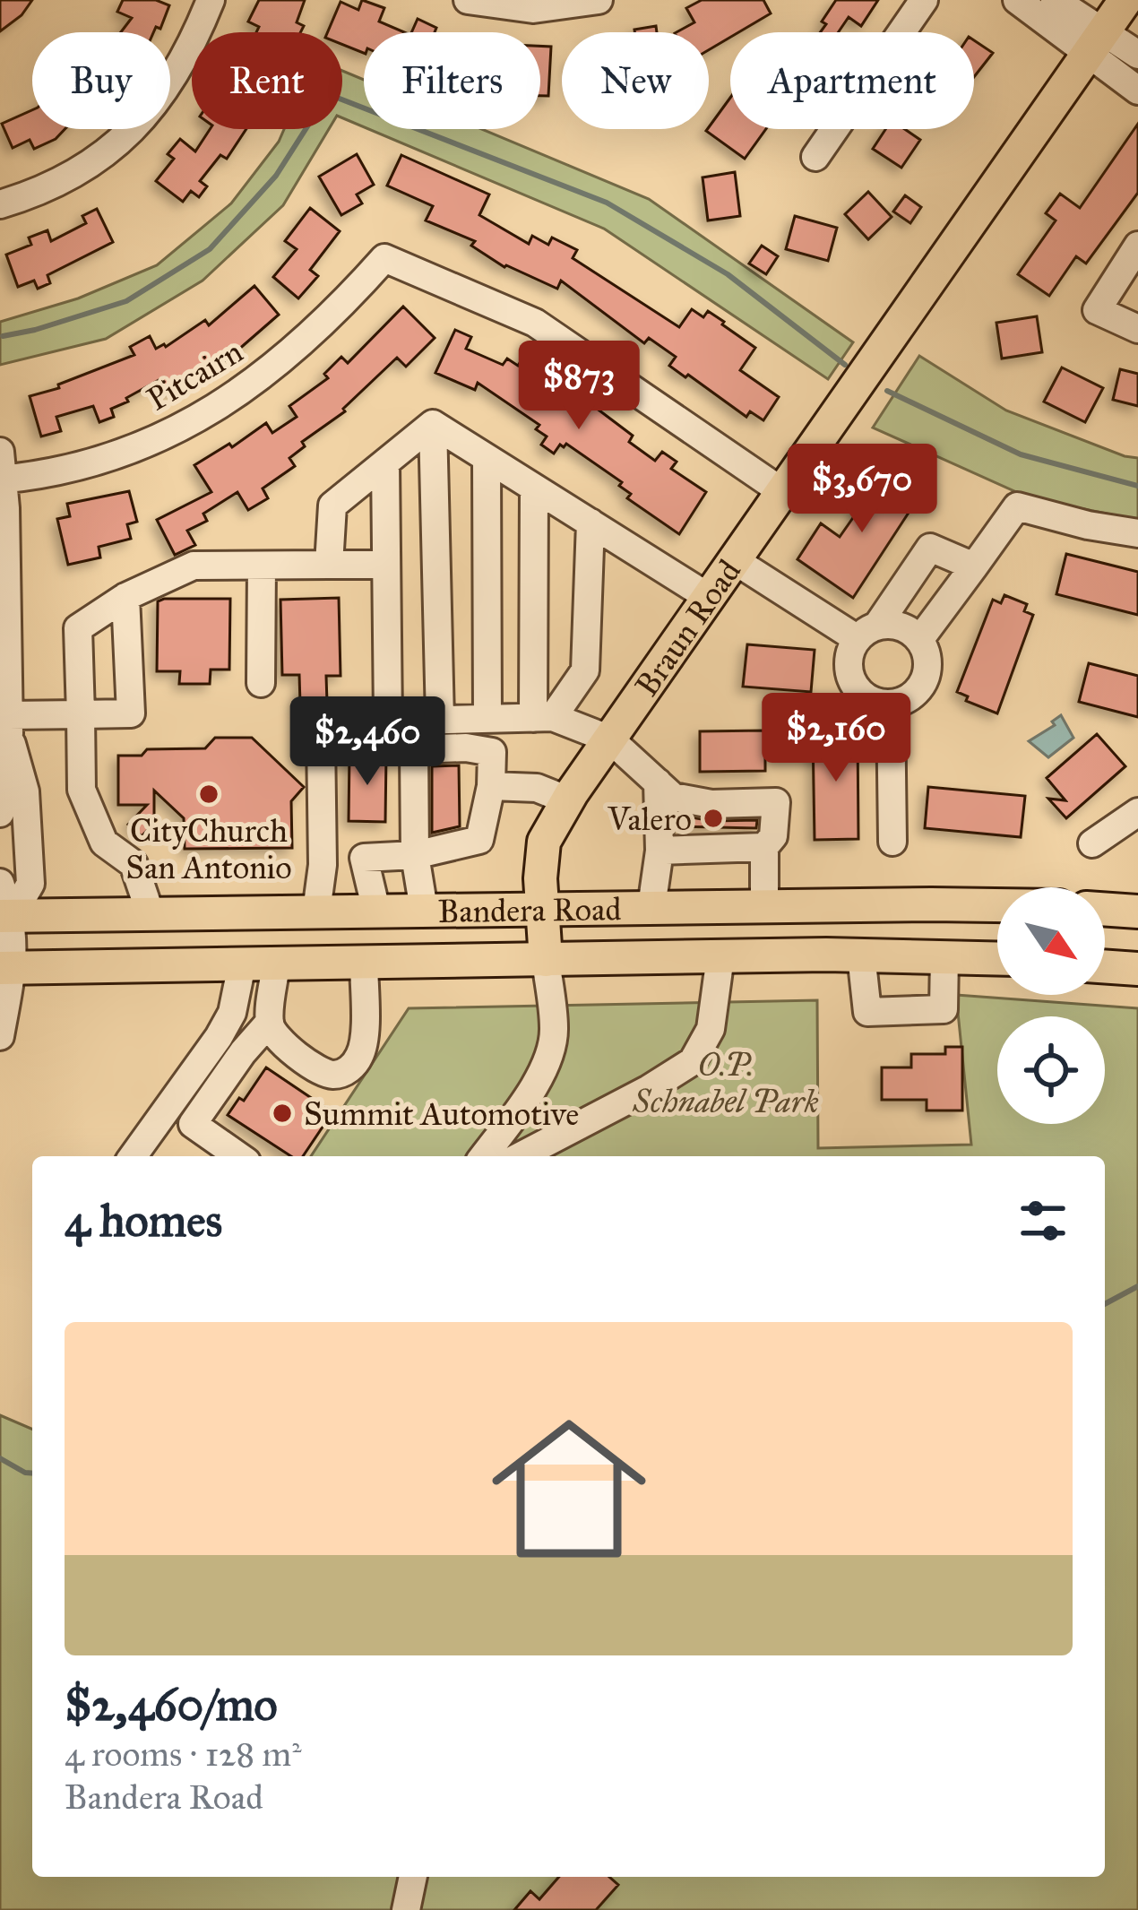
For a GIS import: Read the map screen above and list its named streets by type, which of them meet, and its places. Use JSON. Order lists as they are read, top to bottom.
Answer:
{
  "streets": {
    "main road": ["Braun Road", "Bandera Road"],
    "street": ["Pitcairn"]
  },
  "crossings": [
    ["Pitcairn", "Braun Road"],
    ["Braun Road", "Bandera Road"]
  ],
  "parks": ["O.P. Schnabel Park"],
  "places": ["CityChurch San Antonio", "Valero", "Summit Automotive"],
  "north": "bottom right",
  "page": {
    "chip": [
      "Buy",
      "Rent",
      "Filters",
      "New",
      "Apartment"
    ],
    "price": [
      "$873",
      "$3,670",
      "$2,160",
      "$2,460"
    ],
    "heading": "4 homes",
    "list": [
      {
        "name": "$2,460/mo",
        "note": "4 rooms · 128 m² · Bandera Road"
      }
    ]
  }
}
